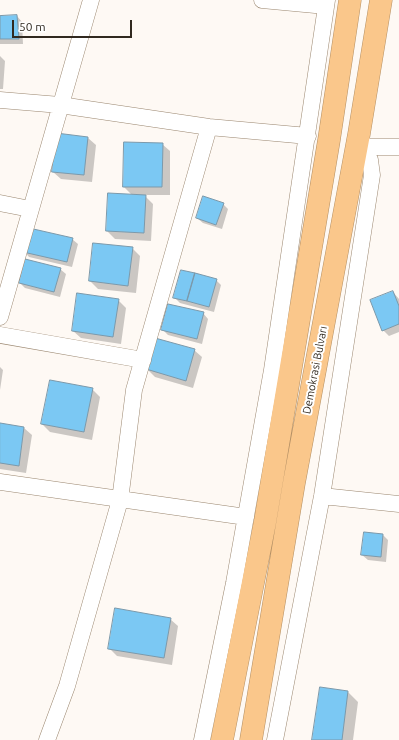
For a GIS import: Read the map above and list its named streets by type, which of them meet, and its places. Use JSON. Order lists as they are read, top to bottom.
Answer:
{
  "streets": {
    "highway": ["Demokrasi Bulvarı"]
  },
  "scale_bar": "50 m"
}
